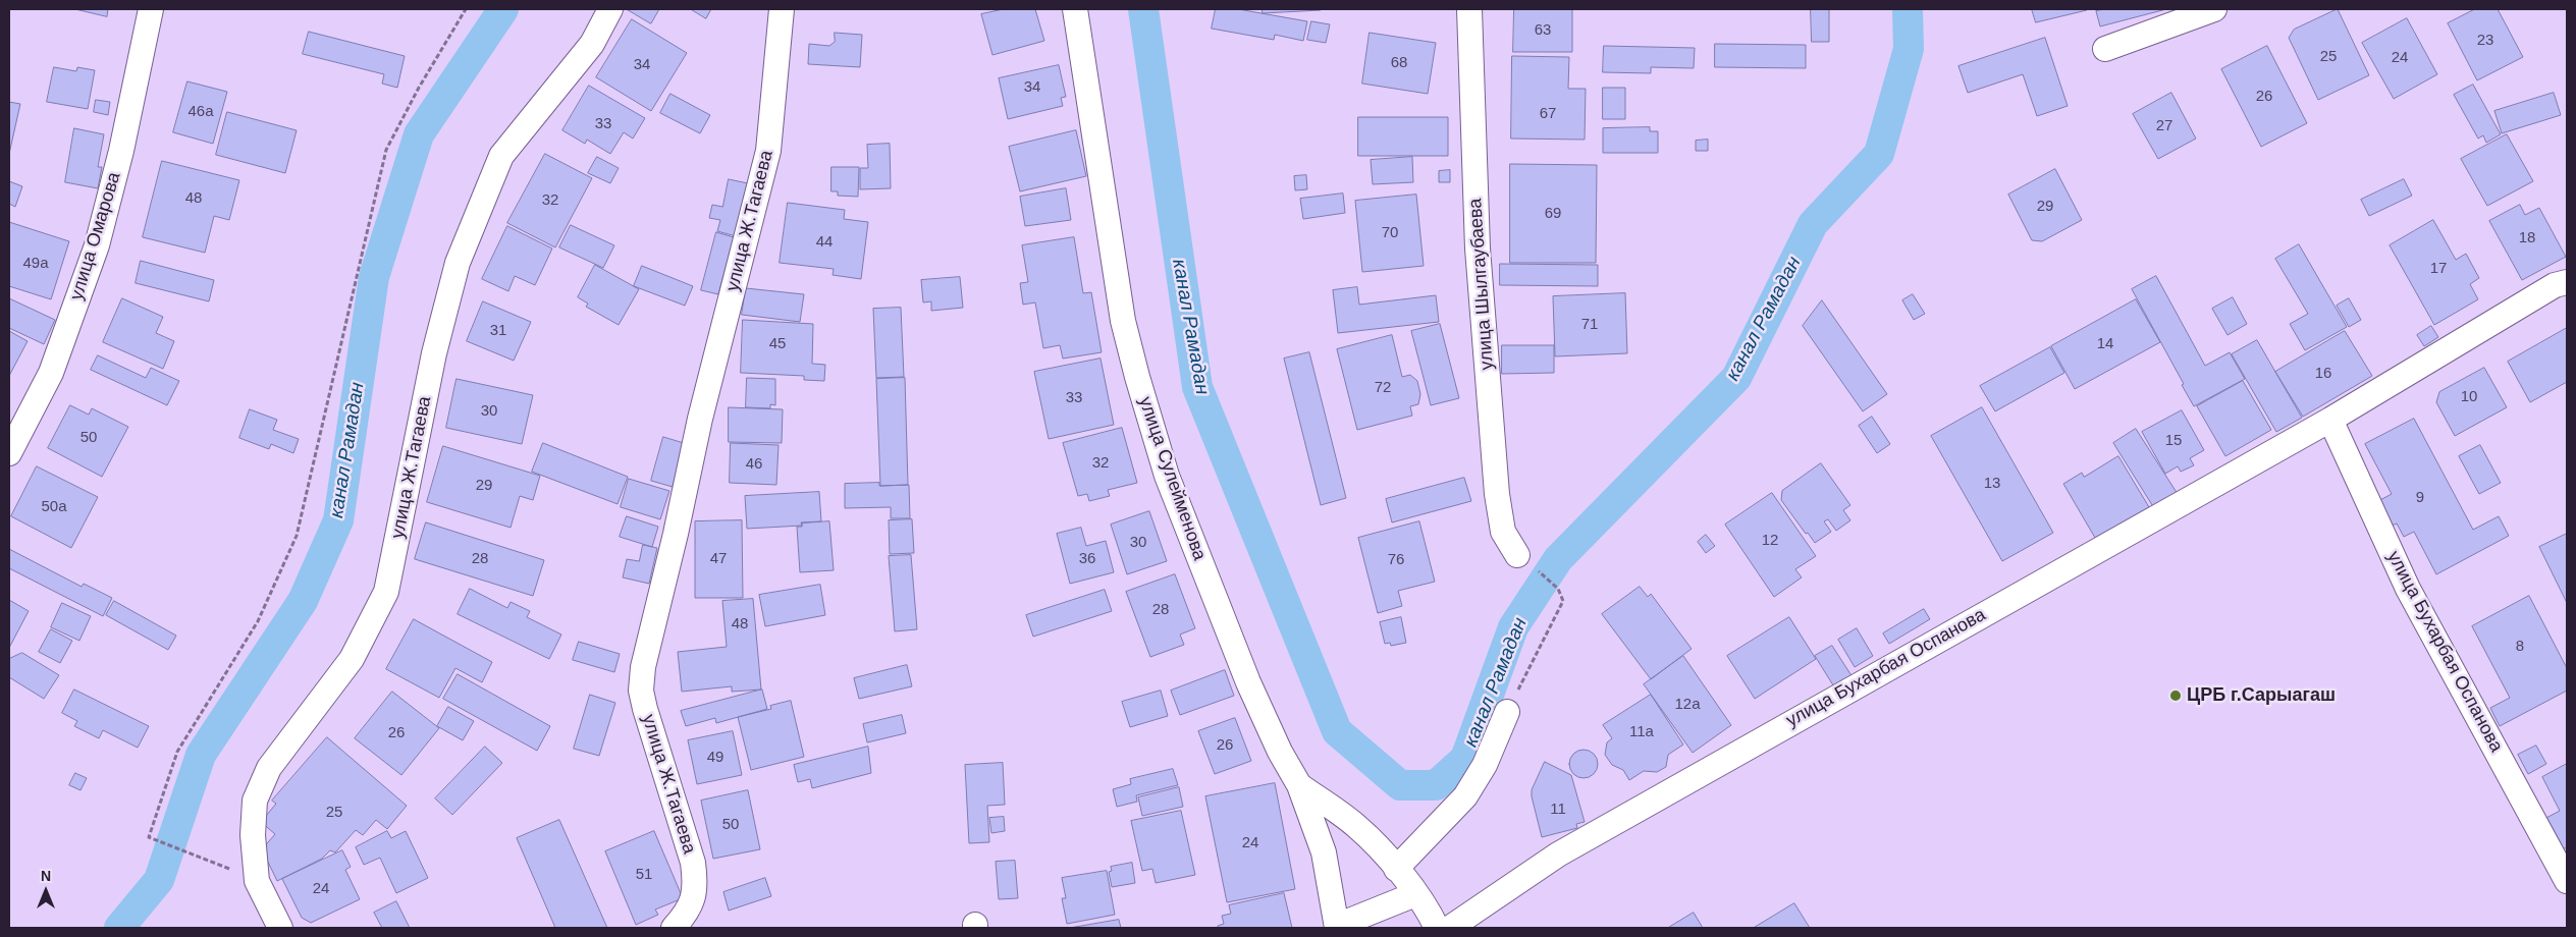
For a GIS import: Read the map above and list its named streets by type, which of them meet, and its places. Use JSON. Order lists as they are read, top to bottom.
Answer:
{
  "streets": {
    "street": [
      "улица Ж.Тагаева",
      "улица Омарова",
      "улица Шылгаубаева",
      "улица Сулейменова",
      "улица Бухарбая Оспанова"
    ]
  },
  "water": ["канал Рамадан"],
  "places": ["ЦРБ г.Сарыагаш"],
  "house_numbers": [
    "63",
    "23",
    "25",
    "24",
    "68",
    "34",
    "34",
    "26",
    "46а",
    "67",
    "33",
    "27",
    "48",
    "32",
    "29",
    "69",
    "70",
    "18",
    "44",
    "49а",
    "17",
    "71",
    "31",
    "45",
    "14",
    "16",
    "72",
    "10",
    "33",
    "30",
    "50",
    "15",
    "32",
    "46",
    "13",
    "29",
    "9",
    "50а",
    "12",
    "30",
    "28",
    "47",
    "36",
    "76",
    "28",
    "48",
    "8",
    "12а",
    "11а",
    "26",
    "26",
    "49",
    "11",
    "25",
    "50",
    "24",
    "51",
    "24"
  ],
  "north": "top"
}
